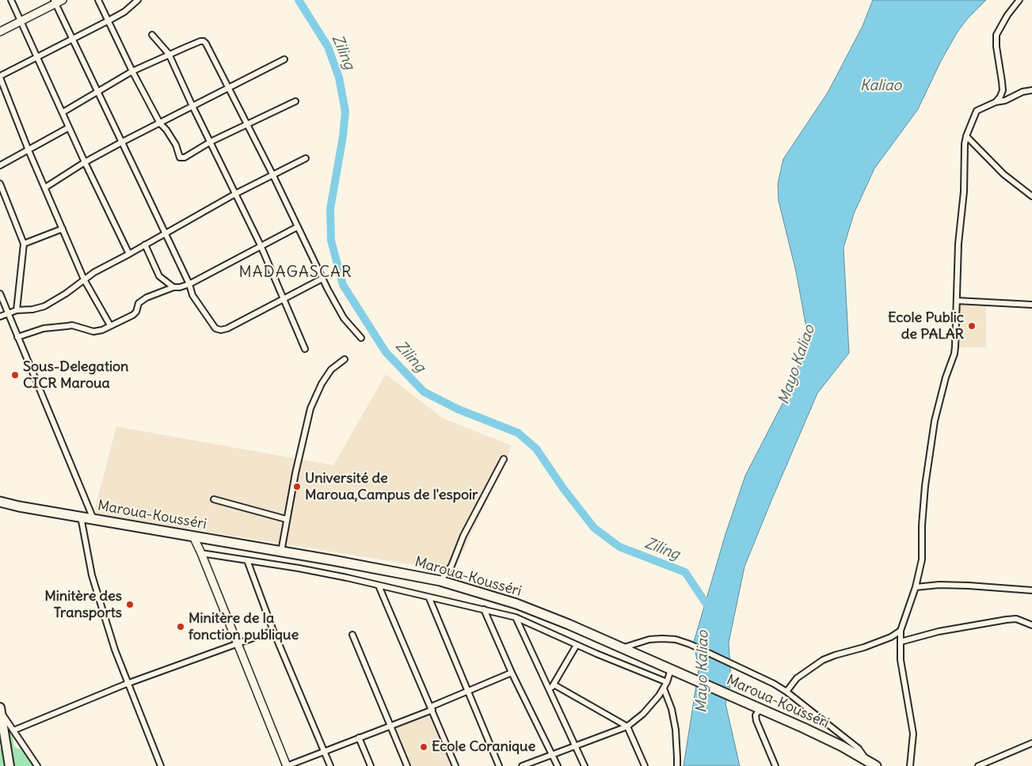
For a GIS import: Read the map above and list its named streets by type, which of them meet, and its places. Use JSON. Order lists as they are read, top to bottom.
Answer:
{
  "streets": {
    "highway": ["Maroua-Kousséri"]
  },
  "districts": ["MADAGASCAR"],
  "water": ["Ziling", "Kaliao", "Mayo Kaliao"],
  "places": [
    "Ecole Public de PALAR",
    "Sous-Delegation CICR Maroua",
    "Université de Maroua,Campus de l'espoir",
    "Minitère des Transports",
    "Minitère de la fonction publique",
    "Ecole Coranique"
  ]
}
